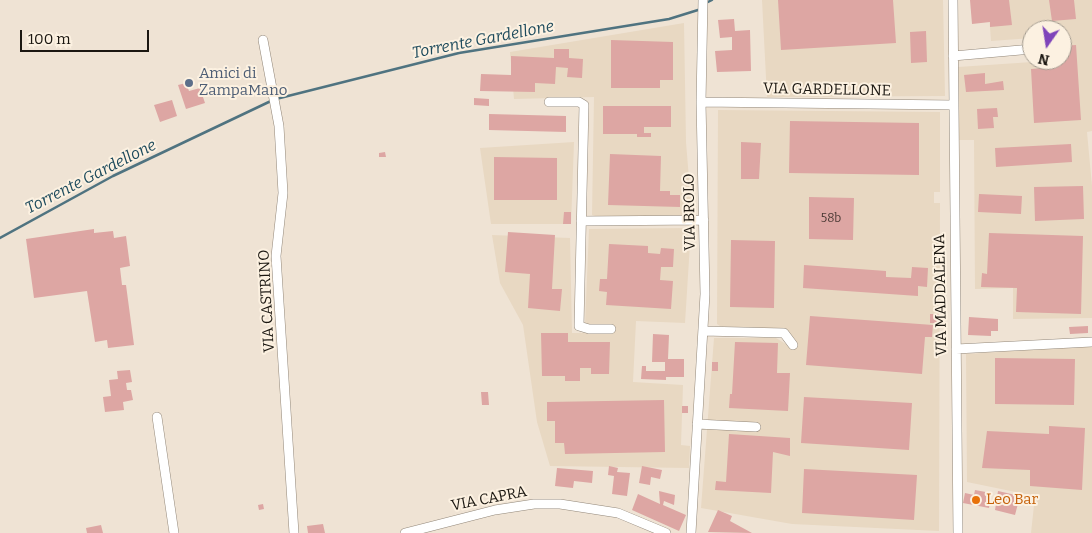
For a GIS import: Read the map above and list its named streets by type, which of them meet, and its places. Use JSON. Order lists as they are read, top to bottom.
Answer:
{
  "streets": {
    "street": [
      "VIA GARDELLONE",
      "VIA BROLO",
      "VIA MADDALENA",
      "VIA CASTRINO",
      "VIA CAPRA"
    ]
  },
  "crossings": [
    ["VIA GARDELLONE", "VIA BROLO"],
    ["VIA GARDELLONE", "VIA MADDALENA"]
  ],
  "water": ["Torrente Gardellone"],
  "places": ["Amici di ZampaMano", "Leo Bar"],
  "house_numbers": ["58b"],
  "scale_bar": "100 m",
  "north": "bottom"
}
